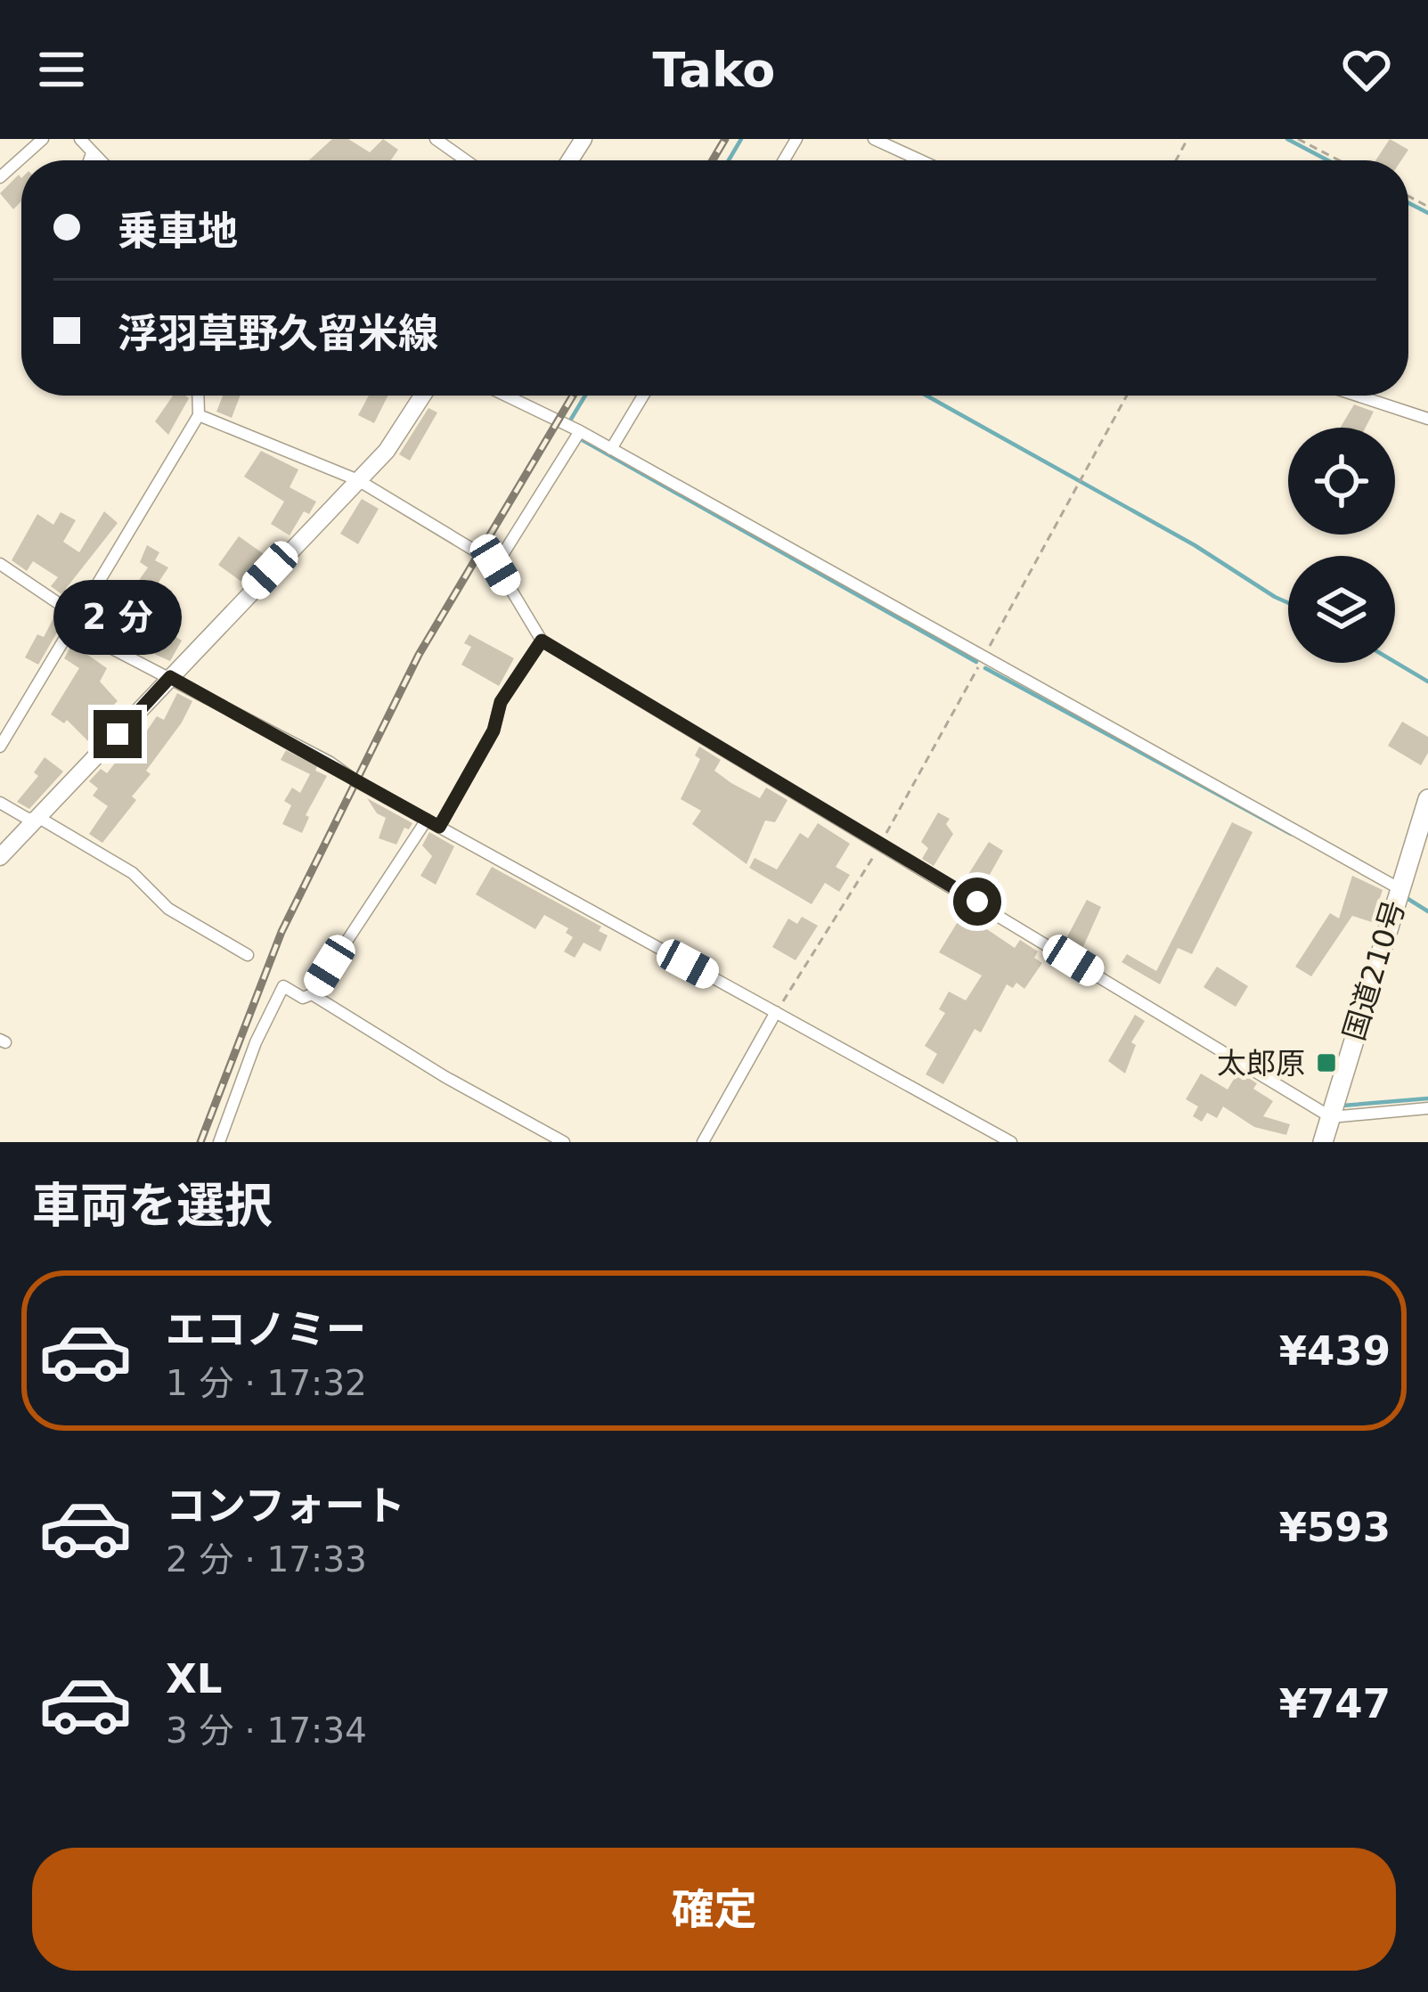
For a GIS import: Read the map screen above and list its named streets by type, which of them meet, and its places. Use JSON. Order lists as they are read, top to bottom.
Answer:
{
  "streets": {
    "highway": ["国道210号"]
  },
  "places": {
    "transit": ["太郎原"]
  },
  "page": {
    "header": "Tako",
    "banner": ["乗車地", "浮羽草野久留米線"],
    "bubble": "2 分",
    "heading": "車両を選択",
    "list": [
      {
        "name": "エコノミー",
        "note": "1 分 · 17:32",
        "value": "¥439"
      },
      {
        "name": "コンフォート",
        "note": "2 分 · 17:33",
        "value": "¥593"
      },
      {
        "name": "XL",
        "note": "3 分 · 17:34",
        "value": "¥747"
      }
    ],
    "buttons": "確定"
  }
}
